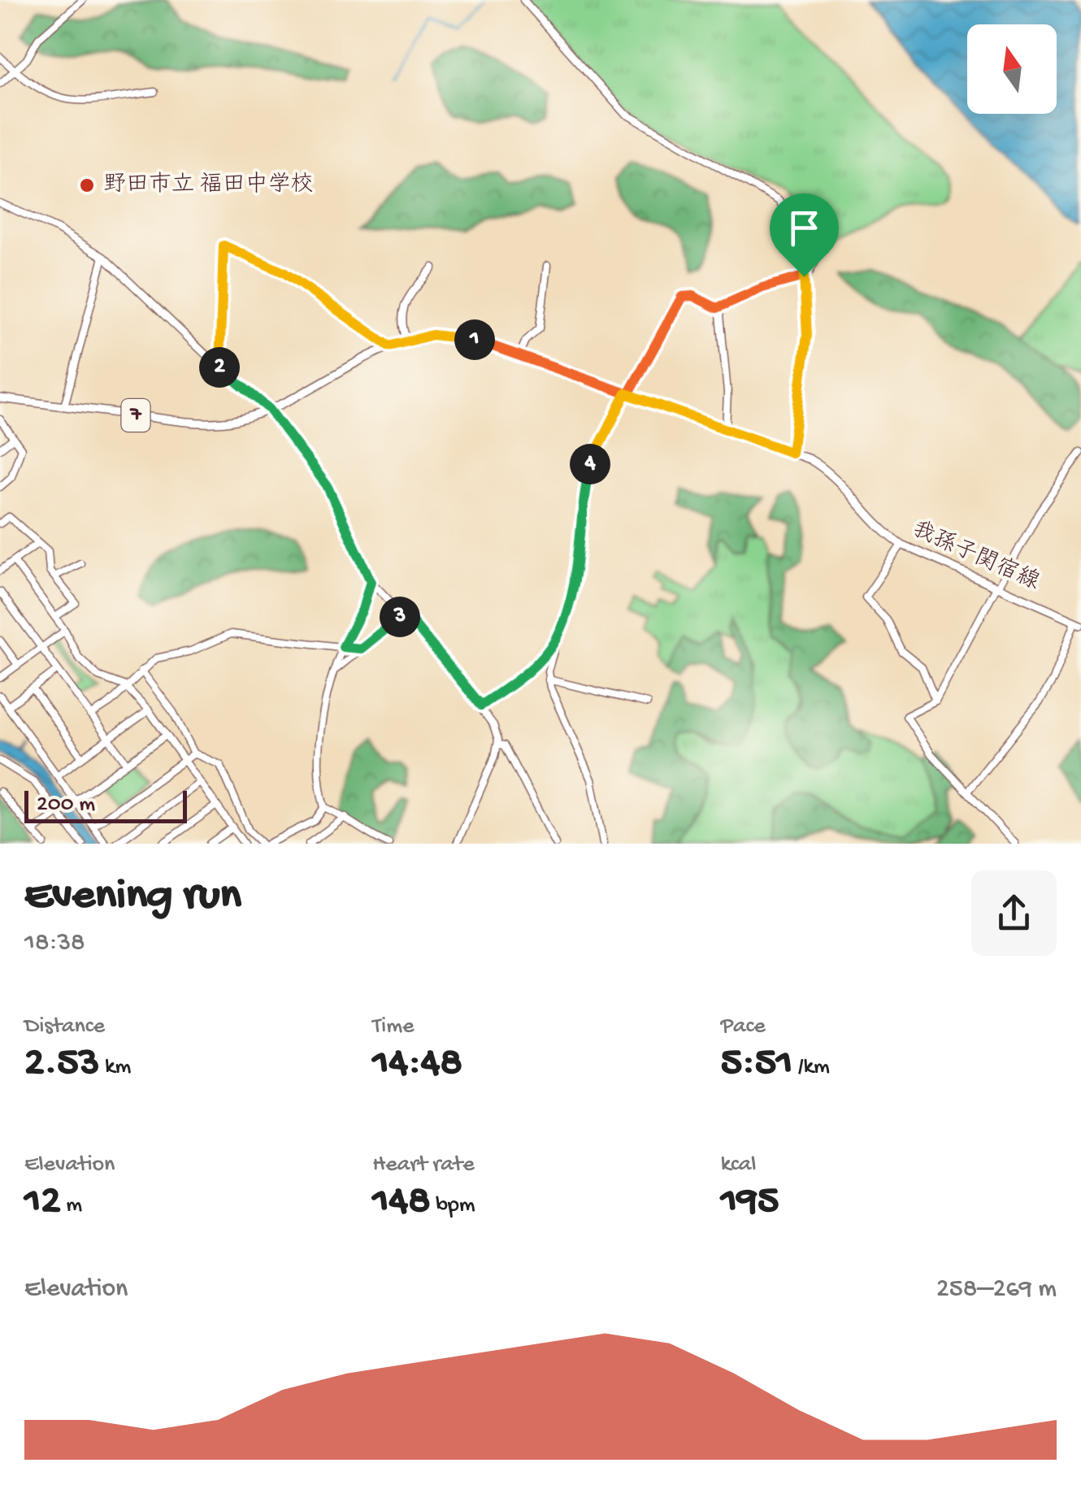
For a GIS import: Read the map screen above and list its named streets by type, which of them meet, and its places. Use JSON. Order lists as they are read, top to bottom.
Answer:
{
  "streets": {
    "main road": ["7", "我孫子関宿線"]
  },
  "places": ["野田市立 福田中学校"],
  "scale_bar": "200 m",
  "north": "top",
  "page": {
    "pins": [
      "1",
      "2",
      "4",
      "3"
    ],
    "scale": "200 m",
    "heading": ["Evening run", "18:38"],
    "stats": [
      ["Distance", "2.53 km"],
      ["Time", "14:48"],
      ["Pace", "5:51 /km"],
      ["Elevation", "12 m"],
      ["Heart rate", "148 bpm"],
      ["kcal", "195"]
    ],
    "chart": ["Elevation", "258–269 m"]
  }
}
